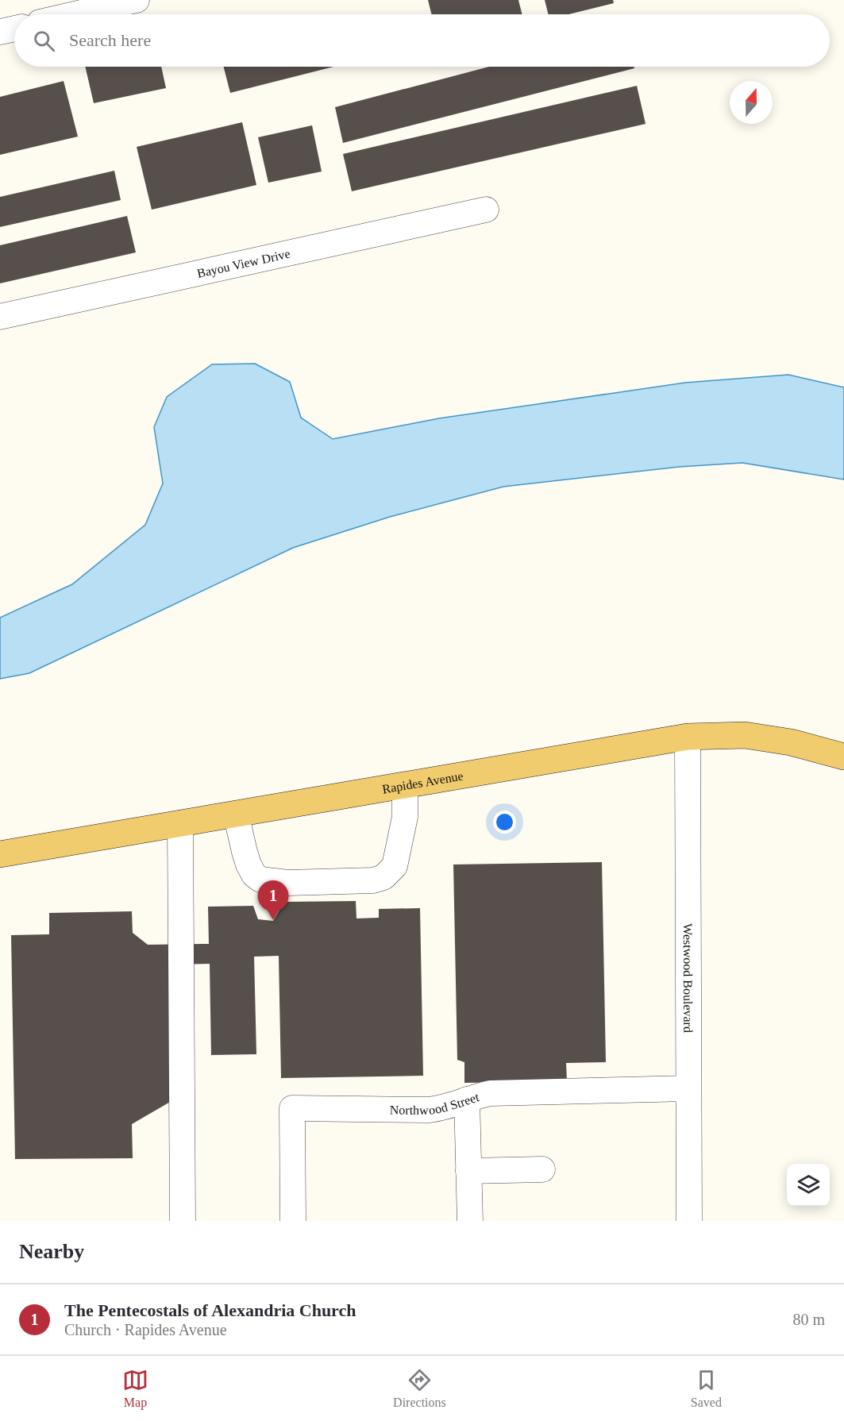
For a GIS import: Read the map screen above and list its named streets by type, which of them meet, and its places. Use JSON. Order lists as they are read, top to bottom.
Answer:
{
  "streets": {
    "main road": ["Rapides Avenue"],
    "street": ["Bayou View Drive", "Westwood Boulevard", "Northwood Street"]
  },
  "crossings": [
    ["Rapides Avenue", "Westwood Boulevard"],
    ["Westwood Boulevard", "Northwood Street"]
  ],
  "north": "top",
  "page": {
    "search": "Search here",
    "pins": "1",
    "heading": "Nearby",
    "list": [
      {
        "mark": "1",
        "name": "The Pentecostals of Alexandria Church",
        "note": "Church · Rapides Avenue",
        "value": "80 m"
      }
    ],
    "nav": ["Map", "Directions", "Saved"]
  }
}
